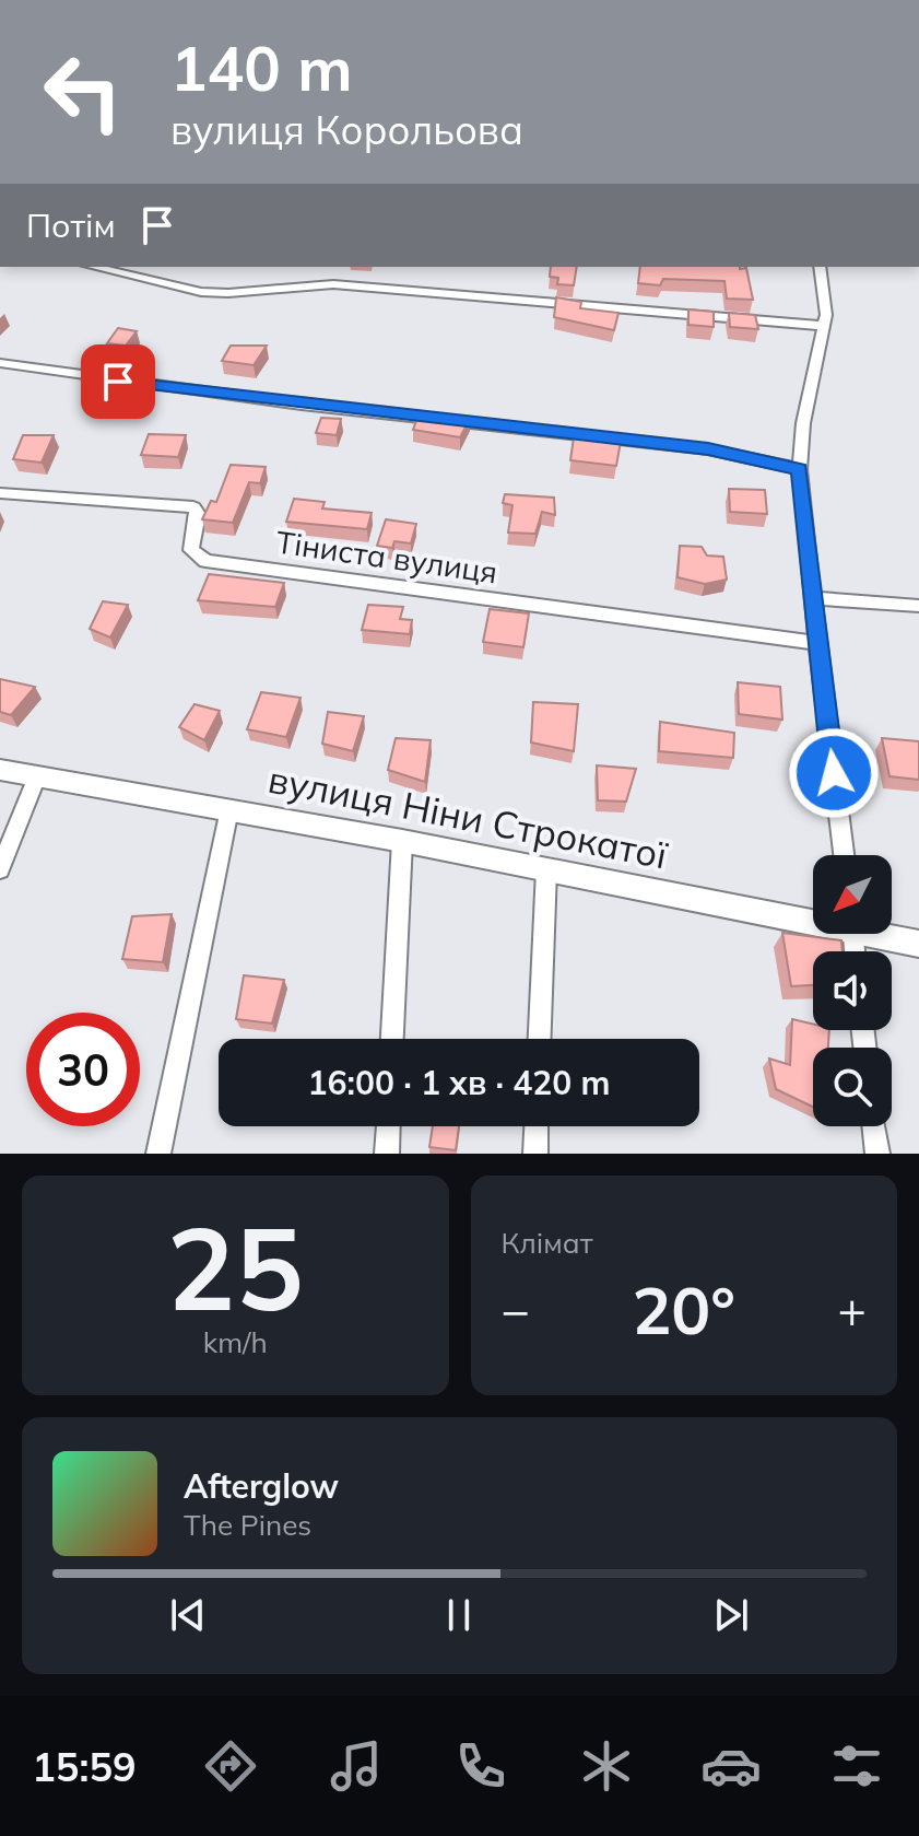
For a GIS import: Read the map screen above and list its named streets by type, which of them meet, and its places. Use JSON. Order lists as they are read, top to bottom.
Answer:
{
  "streets": {
    "street": ["Тіниста вулиця", "вулиця Ніни Строкатої"]
  },
  "north": "bottom left",
  "page": {
    "turn": ["140 m", "вулиця Корольова"],
    "then": "Потім",
    "limit": "30",
    "trip": "16:00 · 1 хв · 420 m",
    "tile": [
      ["25", "km/h"],
      "Клімат"
    ],
    "heat": ["−", "20°", "+"],
    "song": ["Afterglow", "The Pines"],
    "tabs": "15:59"
  }
}
